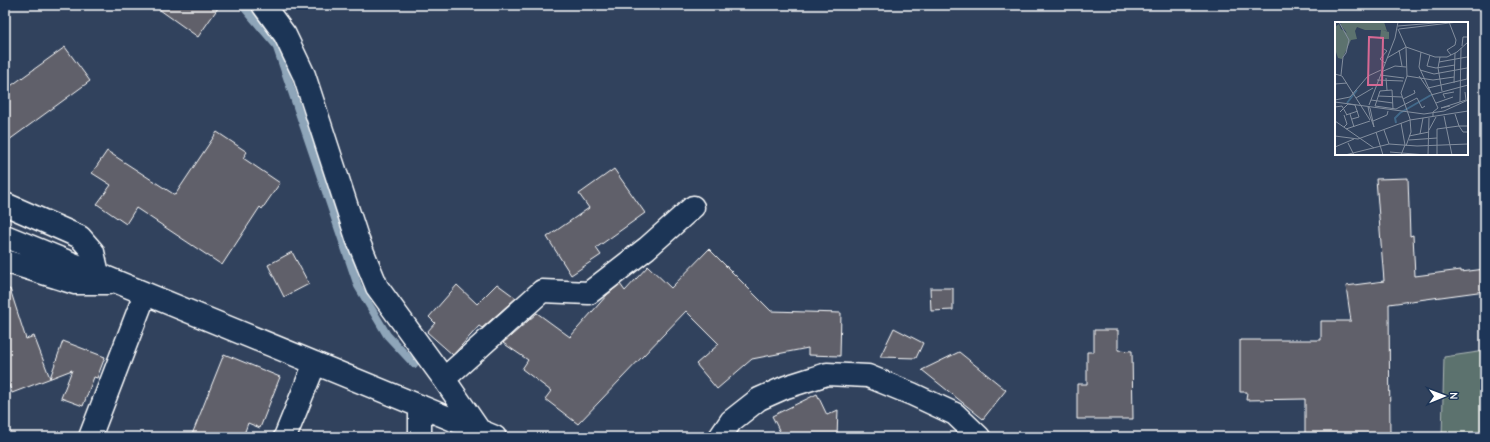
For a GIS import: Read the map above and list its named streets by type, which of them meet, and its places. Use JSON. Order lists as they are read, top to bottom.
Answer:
{
  "north": "right"
}
